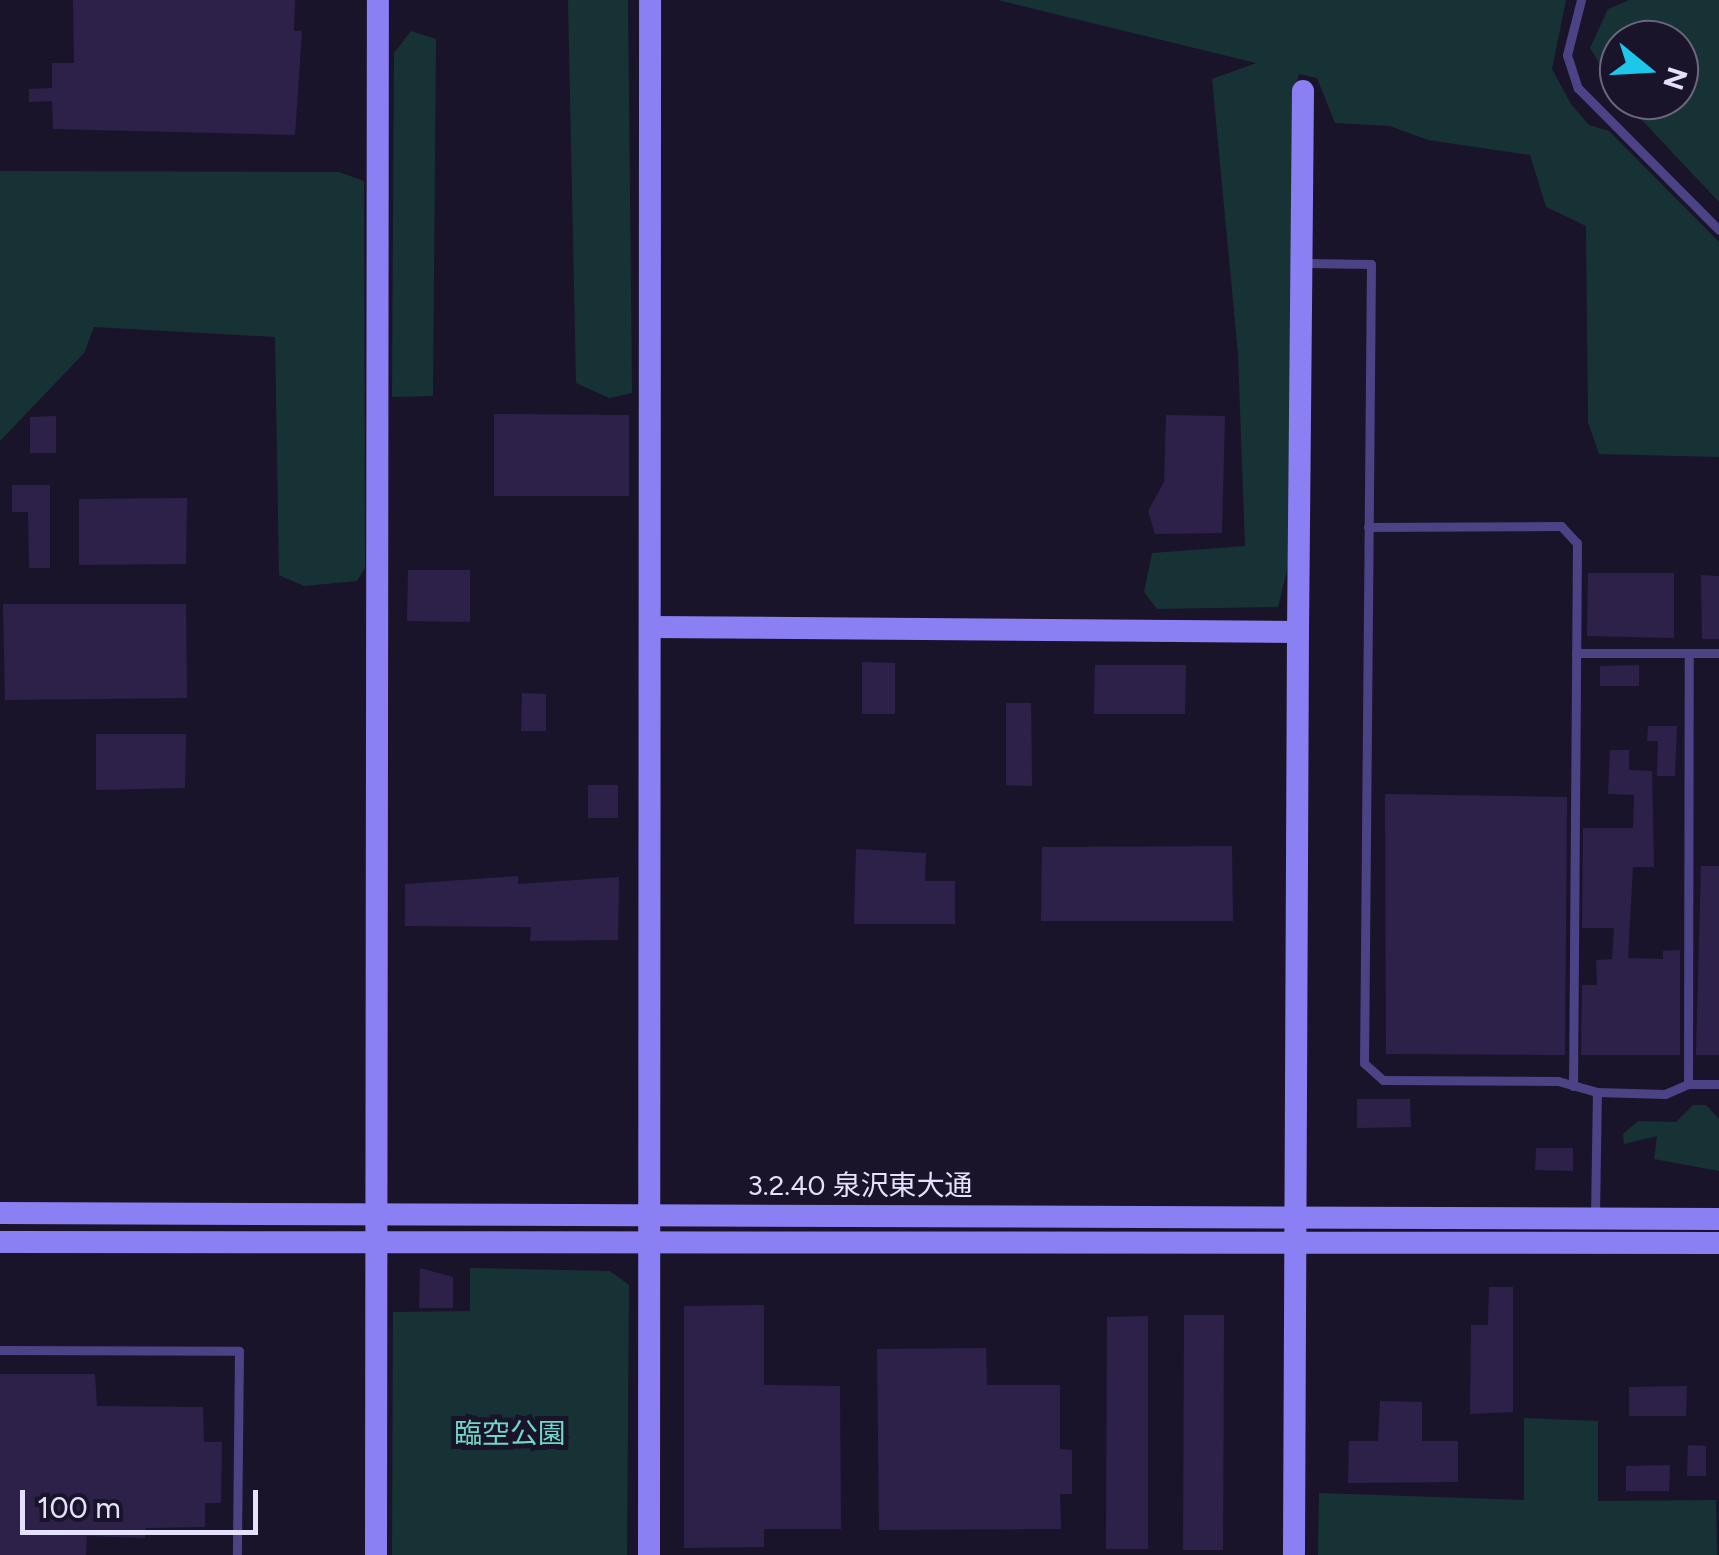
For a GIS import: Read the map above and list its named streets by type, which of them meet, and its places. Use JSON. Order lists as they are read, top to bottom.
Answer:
{
  "streets": {
    "street": ["3.2.40 泉沢東大通"]
  },
  "parks": ["臨空公園"],
  "scale_bar": "100 m",
  "north": "right"
}
